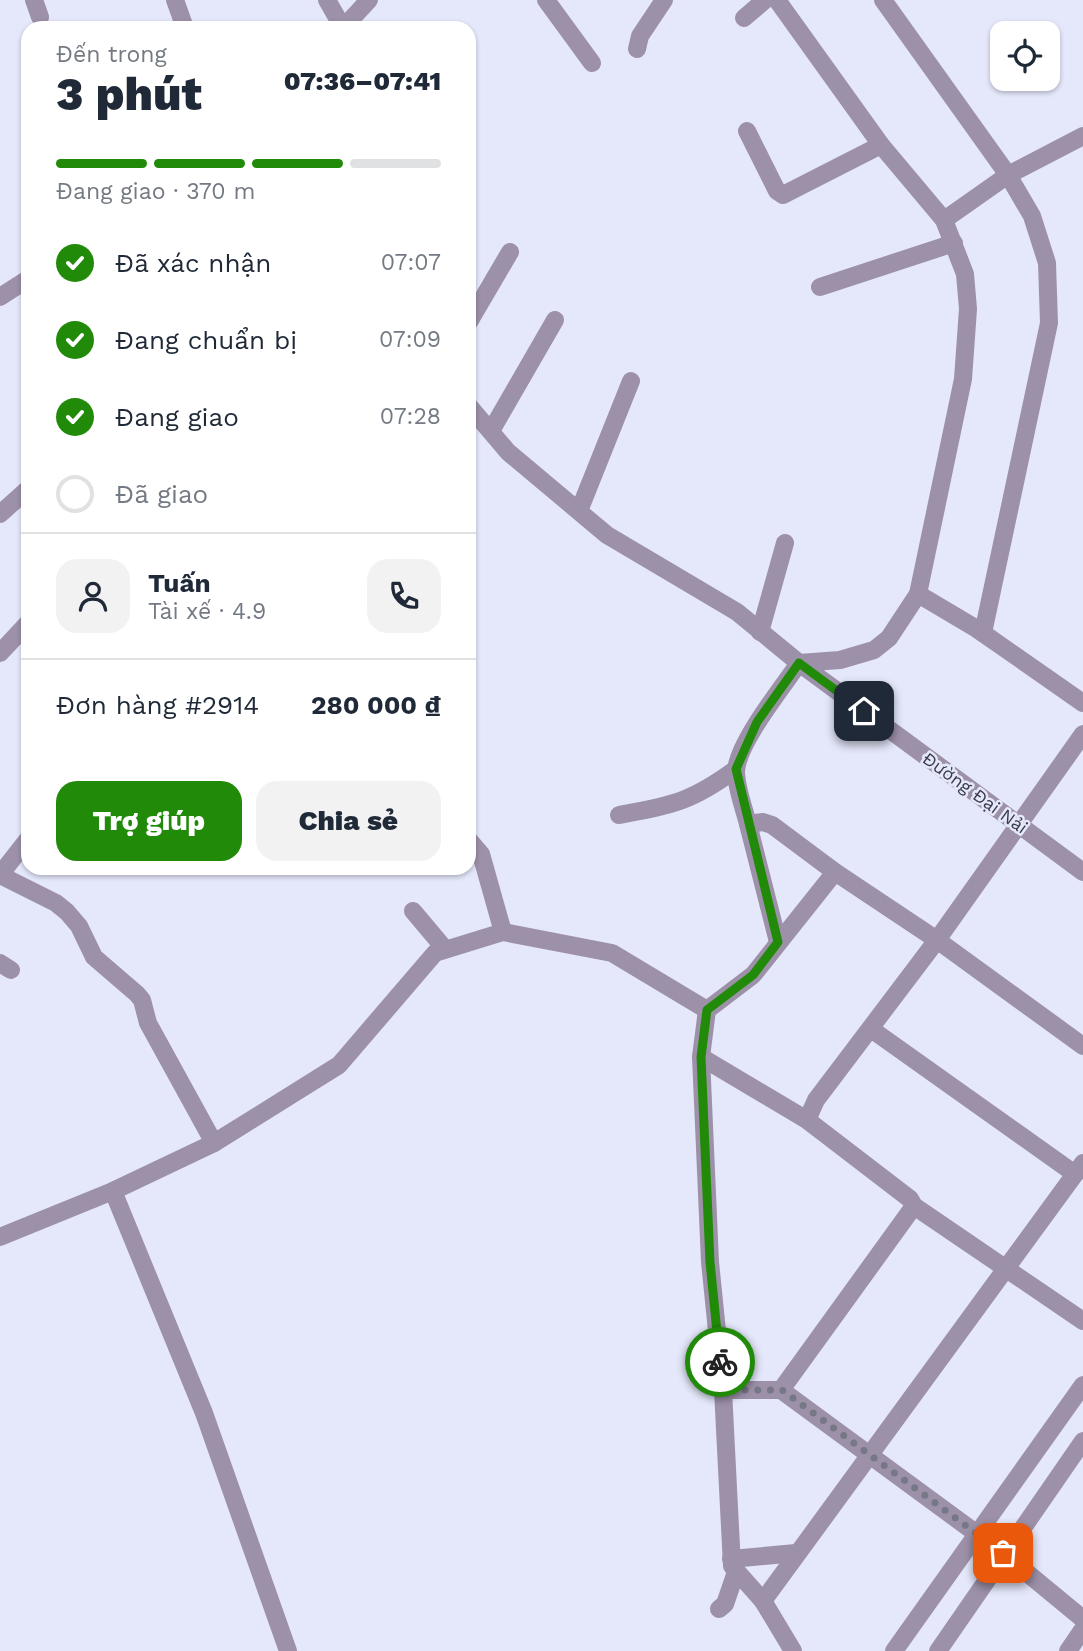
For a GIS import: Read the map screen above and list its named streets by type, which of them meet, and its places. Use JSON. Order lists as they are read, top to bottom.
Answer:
{
  "streets": {
    "street": ["Đường Đại Nải"]
  },
  "page": {
    "heading": ["3 phút", "Đến trong", "07:36–07:41"],
    "panel": [
      "Tuấn",
      "Tài xế · 4.9",
      "Đơn hàng #2914",
      "280 000 ₫"
    ],
    "bar": "Đang giao · 370 m",
    "list": [
      ["Đã xác nhận", "07:07"],
      ["Đang chuẩn bị", "07:09"],
      ["Đang giao", "07:28"],
      "Đã giao"
    ],
    "buttons": ["Trợ giúp", "Chia sẻ"]
  }
}
